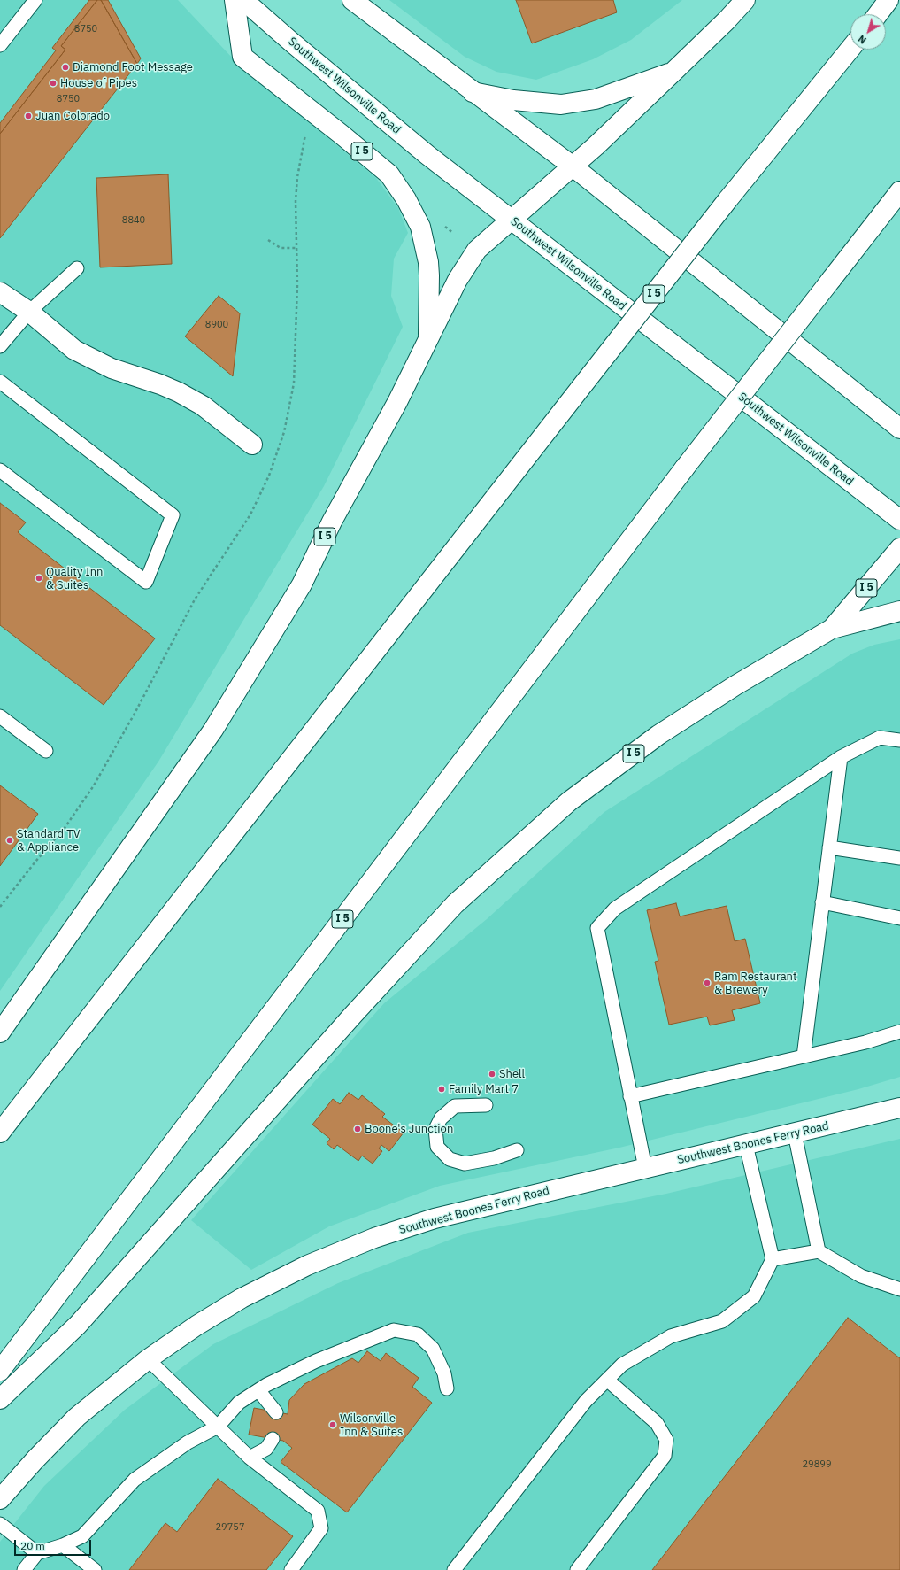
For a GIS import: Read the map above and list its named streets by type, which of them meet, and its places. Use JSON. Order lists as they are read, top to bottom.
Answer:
{
  "streets": {
    "main road": ["Southwest Wilsonville Road", "I 5", "Southwest Boones Ferry Road"]
  },
  "crossings": [
    ["Southwest Wilsonville Road", "I 5"]
  ],
  "places": [
    "Diamond Foot Message",
    "House of Pipes",
    "Juan Colorado",
    "Quality Inn & Suites",
    "Standard TV & Appliance",
    "Ram Restaurant & Brewery",
    "Shell",
    "Family Mart 7",
    "Boone's Junction",
    "Wilsonville Inn & Suites"
  ],
  "house_numbers": [
    "8750",
    "8750",
    "8840",
    "8900",
    "29899",
    "29757"
  ],
  "scale_bar": "20 m",
  "north": "bottom left"
}
